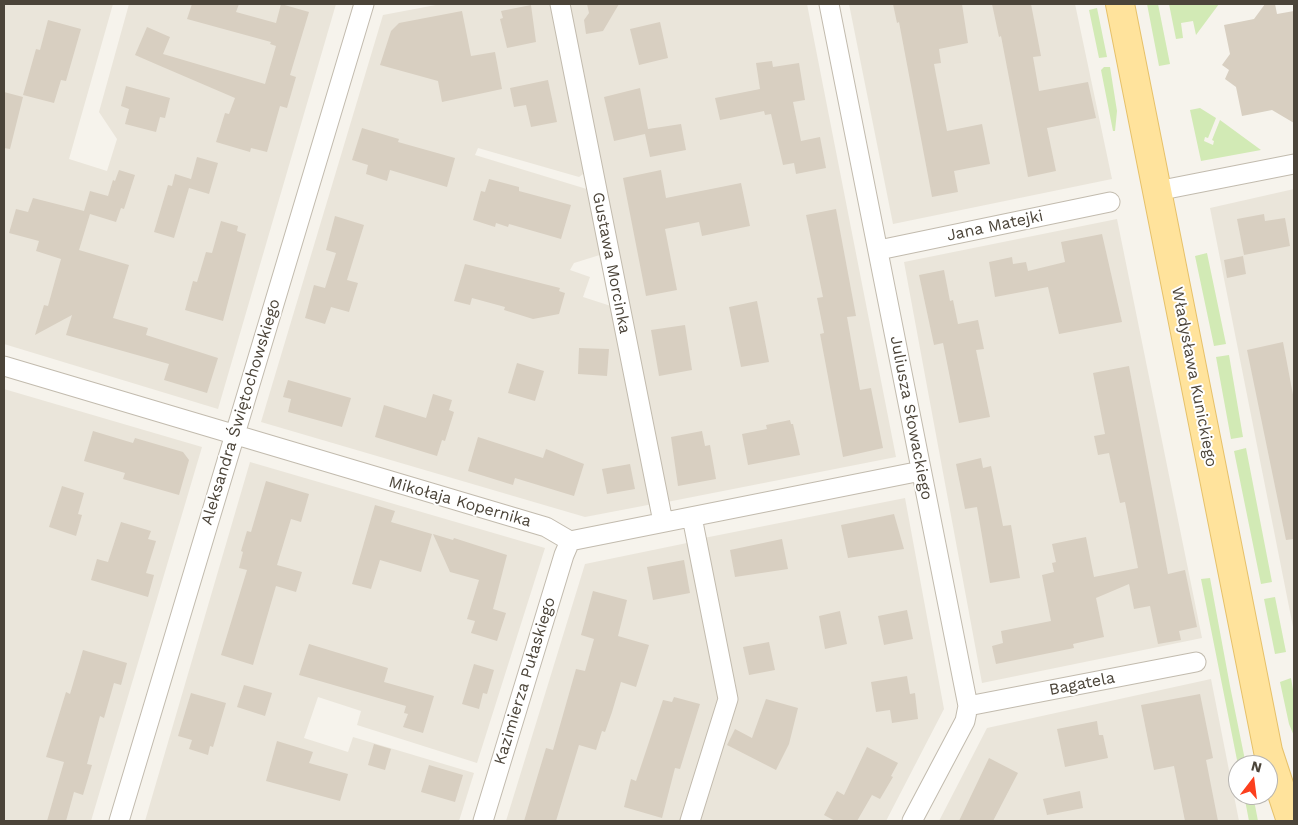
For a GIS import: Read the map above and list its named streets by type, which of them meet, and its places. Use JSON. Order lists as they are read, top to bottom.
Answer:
{
  "streets": {
    "main road": ["Władysława Kunickiego"],
    "street": [
      "Jana Matejki",
      "Gustawa Morcinka",
      "Aleksandra Świętochowskiego",
      "Juliusza Słowackiego",
      "Mikołaja Kopernika",
      "Kazimierza Pułaskiego",
      "Bagatela"
    ]
  },
  "crossings": [
    ["Jana Matejki", "Juliusza Słowackiego"],
    ["Aleksandra Świętochowskiego", "Mikołaja Kopernika"],
    ["Juliusza Słowackiego", "Bagatela"],
    ["Mikołaja Kopernika", "Kazimierza Pułaskiego"]
  ],
  "north": "top"
}
